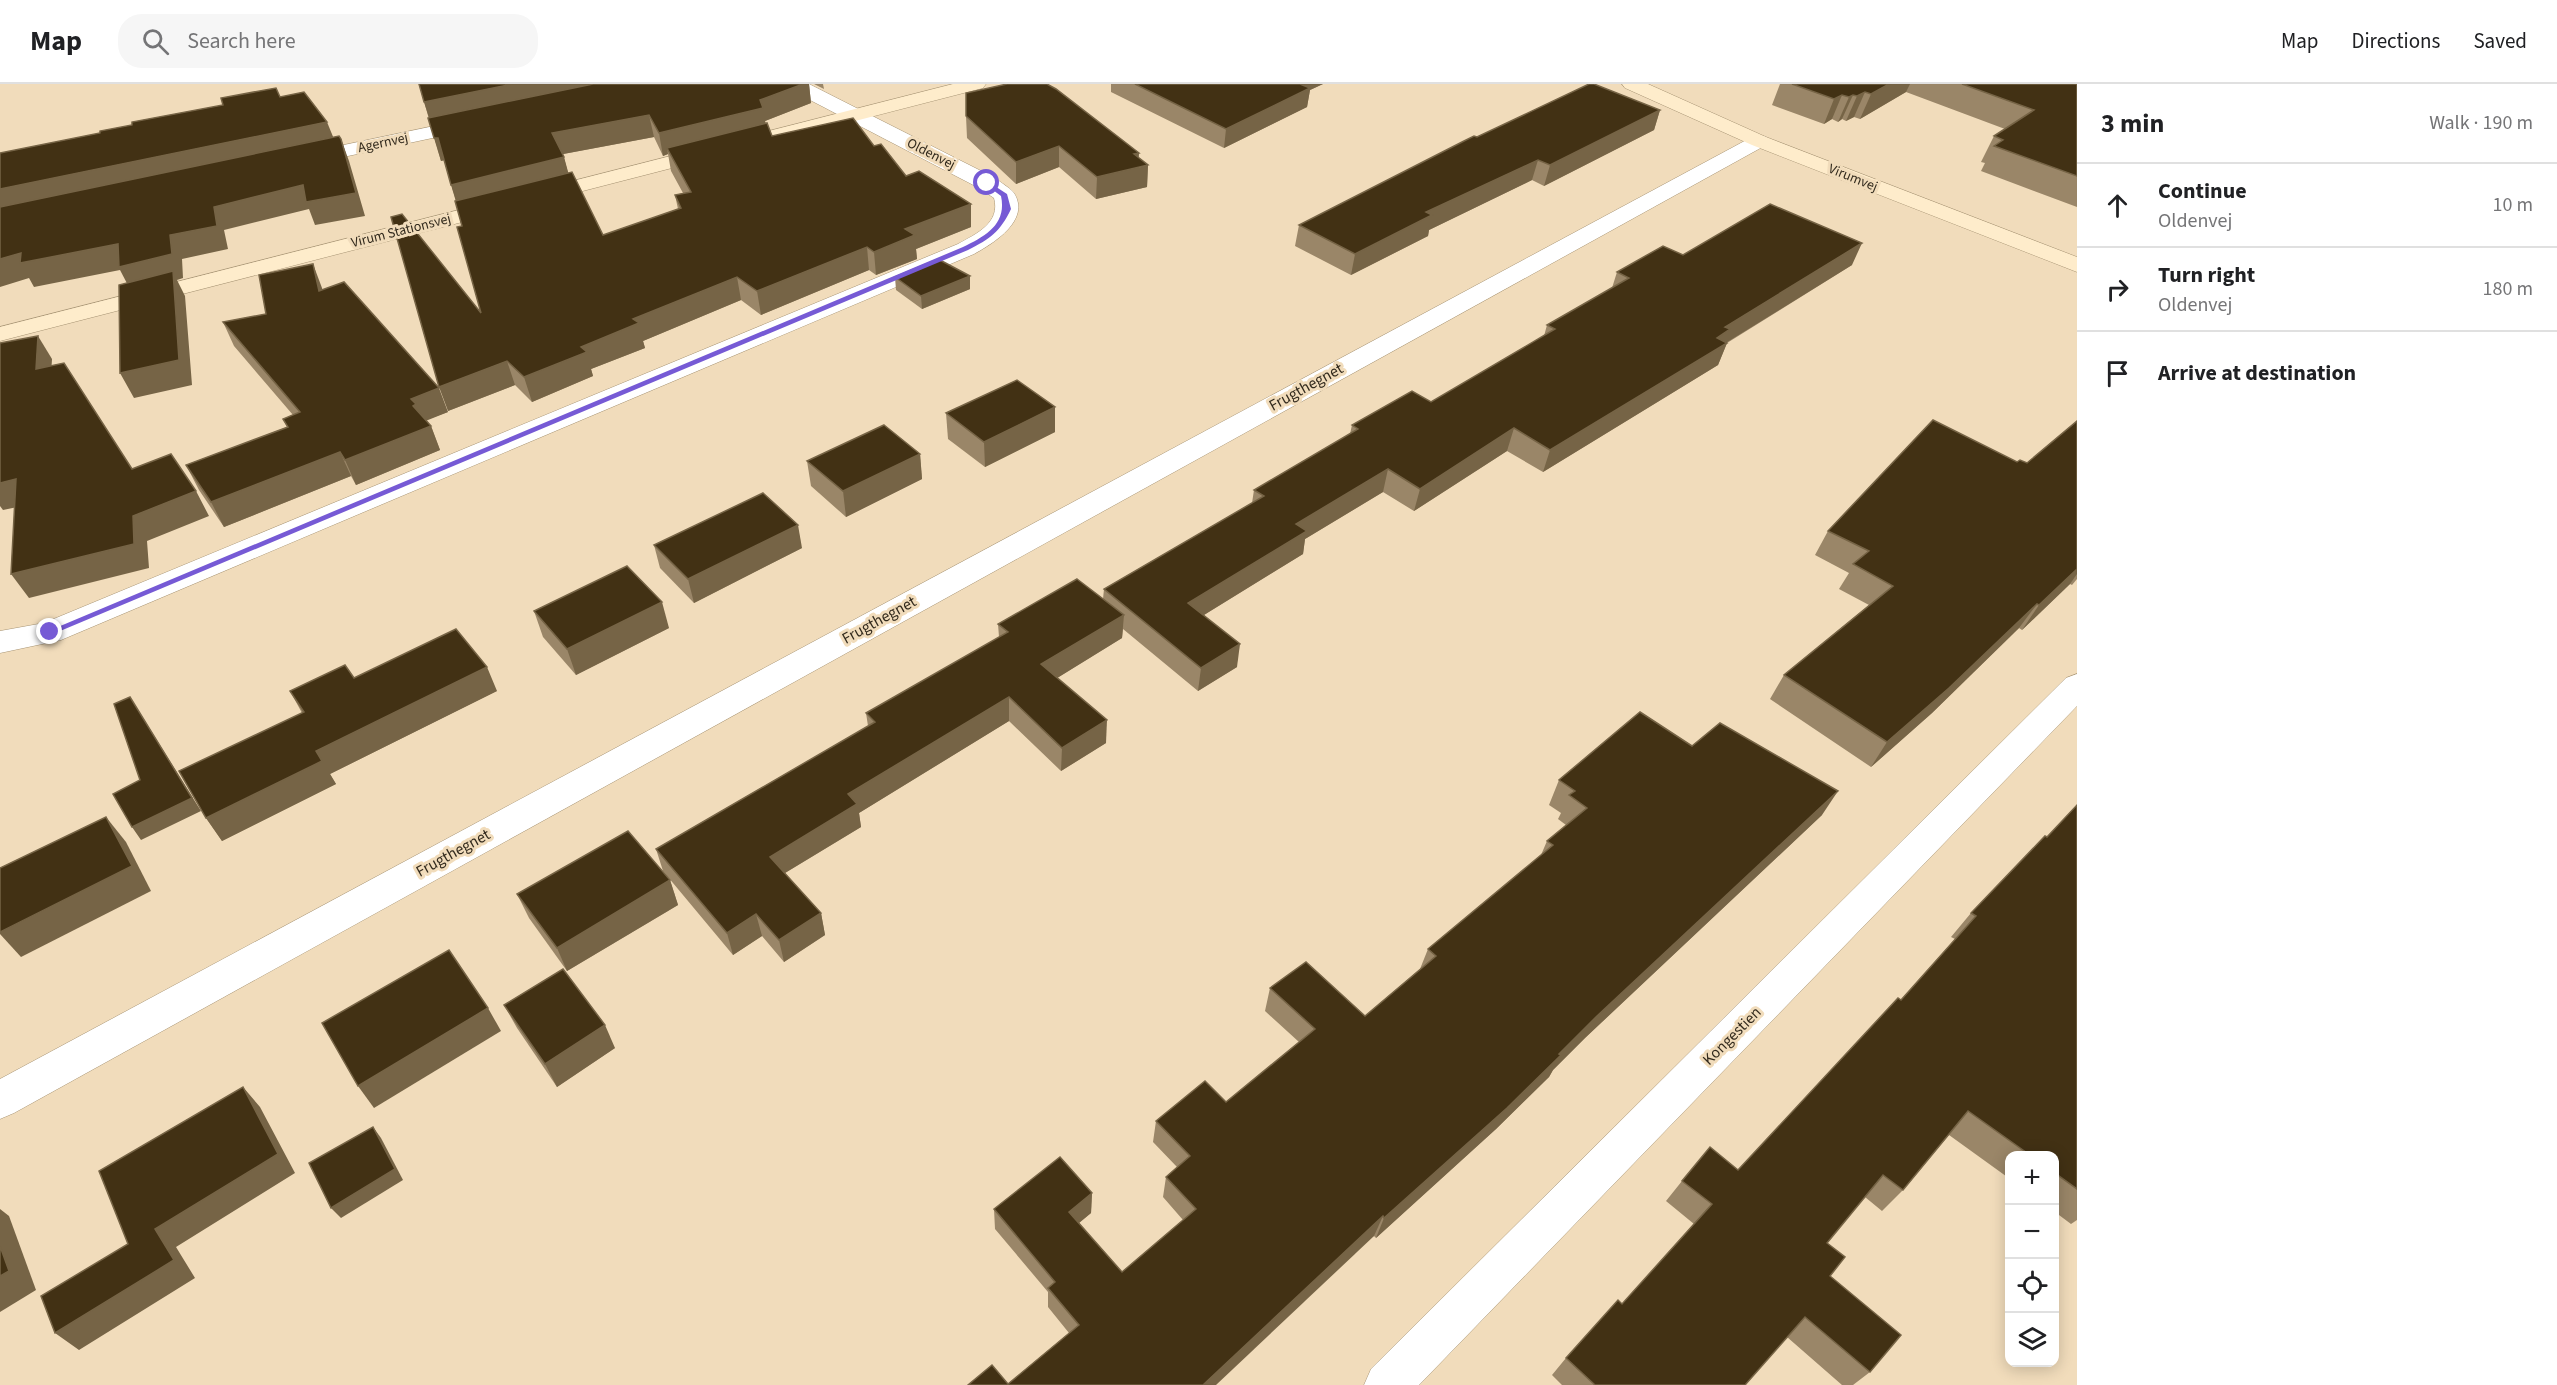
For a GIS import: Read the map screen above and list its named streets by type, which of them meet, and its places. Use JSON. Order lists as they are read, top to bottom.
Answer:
{
  "streets": {
    "street": [
      "Agernvej",
      "Oldenvej",
      "Virumvej",
      "Virum Stationsvej",
      "Frugthegnet",
      "Kongestien"
    ]
  },
  "crossings": [
    ["Oldenvej", "Virum Stationsvej"],
    ["Virumvej", "Frugthegnet"]
  ],
  "page": {
    "header": "Map",
    "search": "Search here",
    "nav": ["Map", "Directions", "Saved"],
    "heading": ["3 min", "Walk · 190 m"],
    "list": [
      ["Continue", "Oldenvej", "10 m"],
      ["Turn right", "Oldenvej", "180 m"],
      "Arrive at destination"
    ],
    "map_buttons": ["+", "−"]
  }
}
